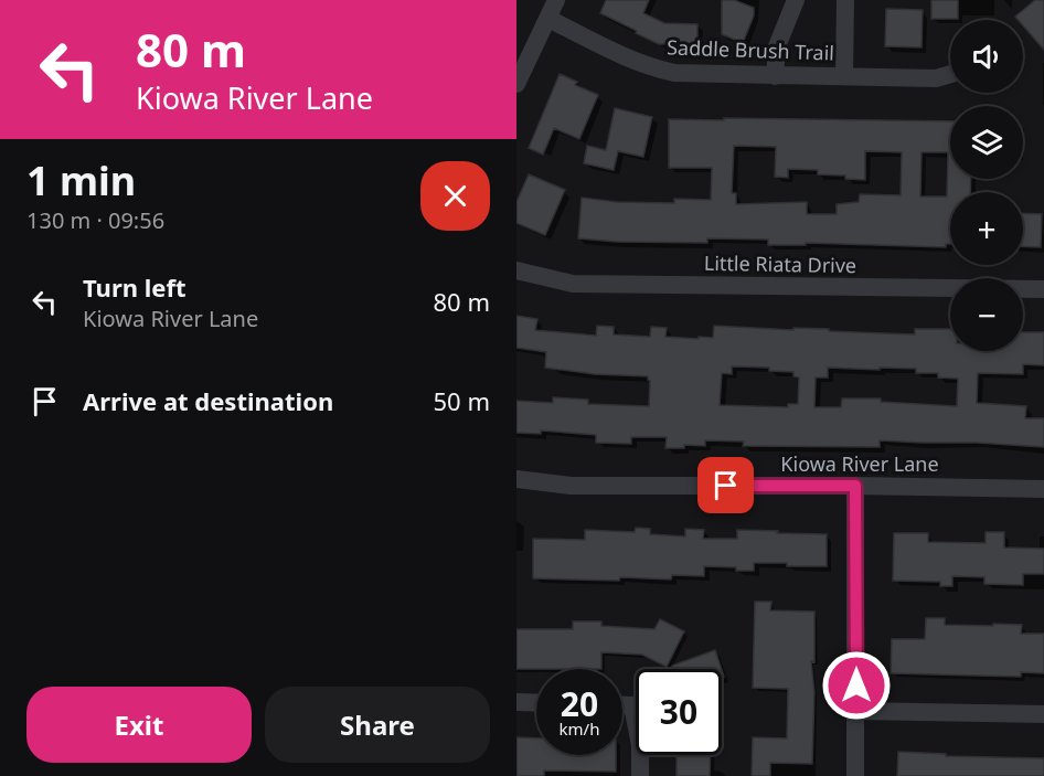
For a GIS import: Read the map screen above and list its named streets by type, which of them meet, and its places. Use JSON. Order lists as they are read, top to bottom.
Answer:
{
  "streets": {
    "street": ["Saddle Brush Trail", "Little Riata Drive", "Kiowa River Lane"]
  },
  "page": {
    "turn": ["80 m", "Kiowa River Lane"],
    "map_buttons": ["+", "−"],
    "heading": ["1 min", "130 m · 09:56"],
    "list": [
      {
        "name": "Turn left",
        "note": "Kiowa River Lane",
        "value": "80 m"
      },
      {
        "name": "Arrive at destination",
        "value": "50 m"
      }
    ],
    "speed": "20 km/h",
    "limit": "30",
    "buttons": ["Exit", "Share"]
  }
}
